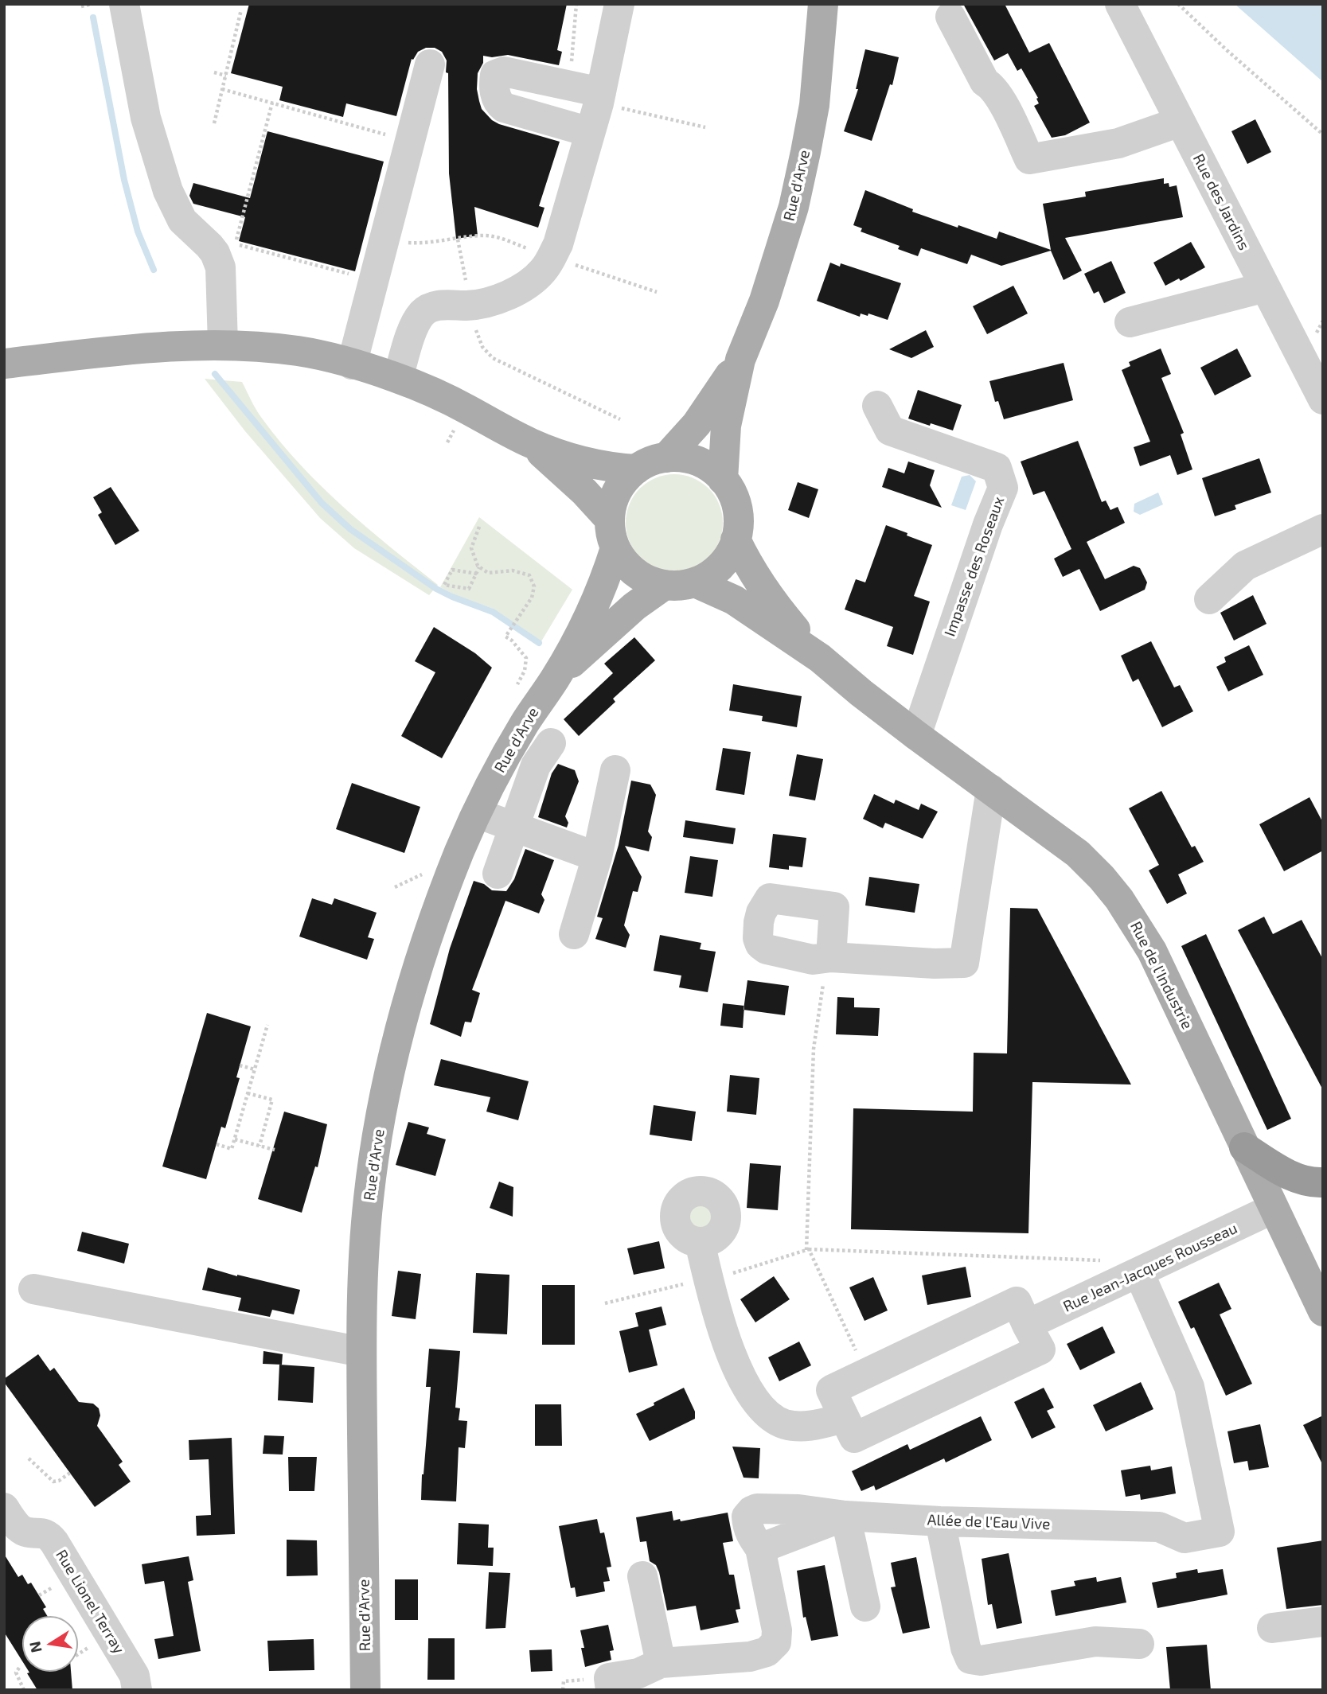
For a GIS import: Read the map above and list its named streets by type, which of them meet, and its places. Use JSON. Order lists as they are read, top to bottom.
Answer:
{
  "streets": {
    "main road": ["Rue d'Arve", "Rue de l'Industrie"],
    "street": [
      "Rue des Jardins",
      "Impasse des Roseaux",
      "Rue Jean-Jacques Rousseau",
      "Allée de l'Eau Vive",
      "Rue Lionel Terray"
    ]
  },
  "crossings": [
    ["Rue d'Arve", "Rue de l'Industrie"],
    ["Impasse des Roseaux", "Rue de l'Industrie"],
    ["Rue de l'Industrie", "Rue Jean-Jacques Rousseau"],
    ["Rue Jean-Jacques Rousseau", "Allée de l'Eau Vive"]
  ],
  "north": "left"
}
